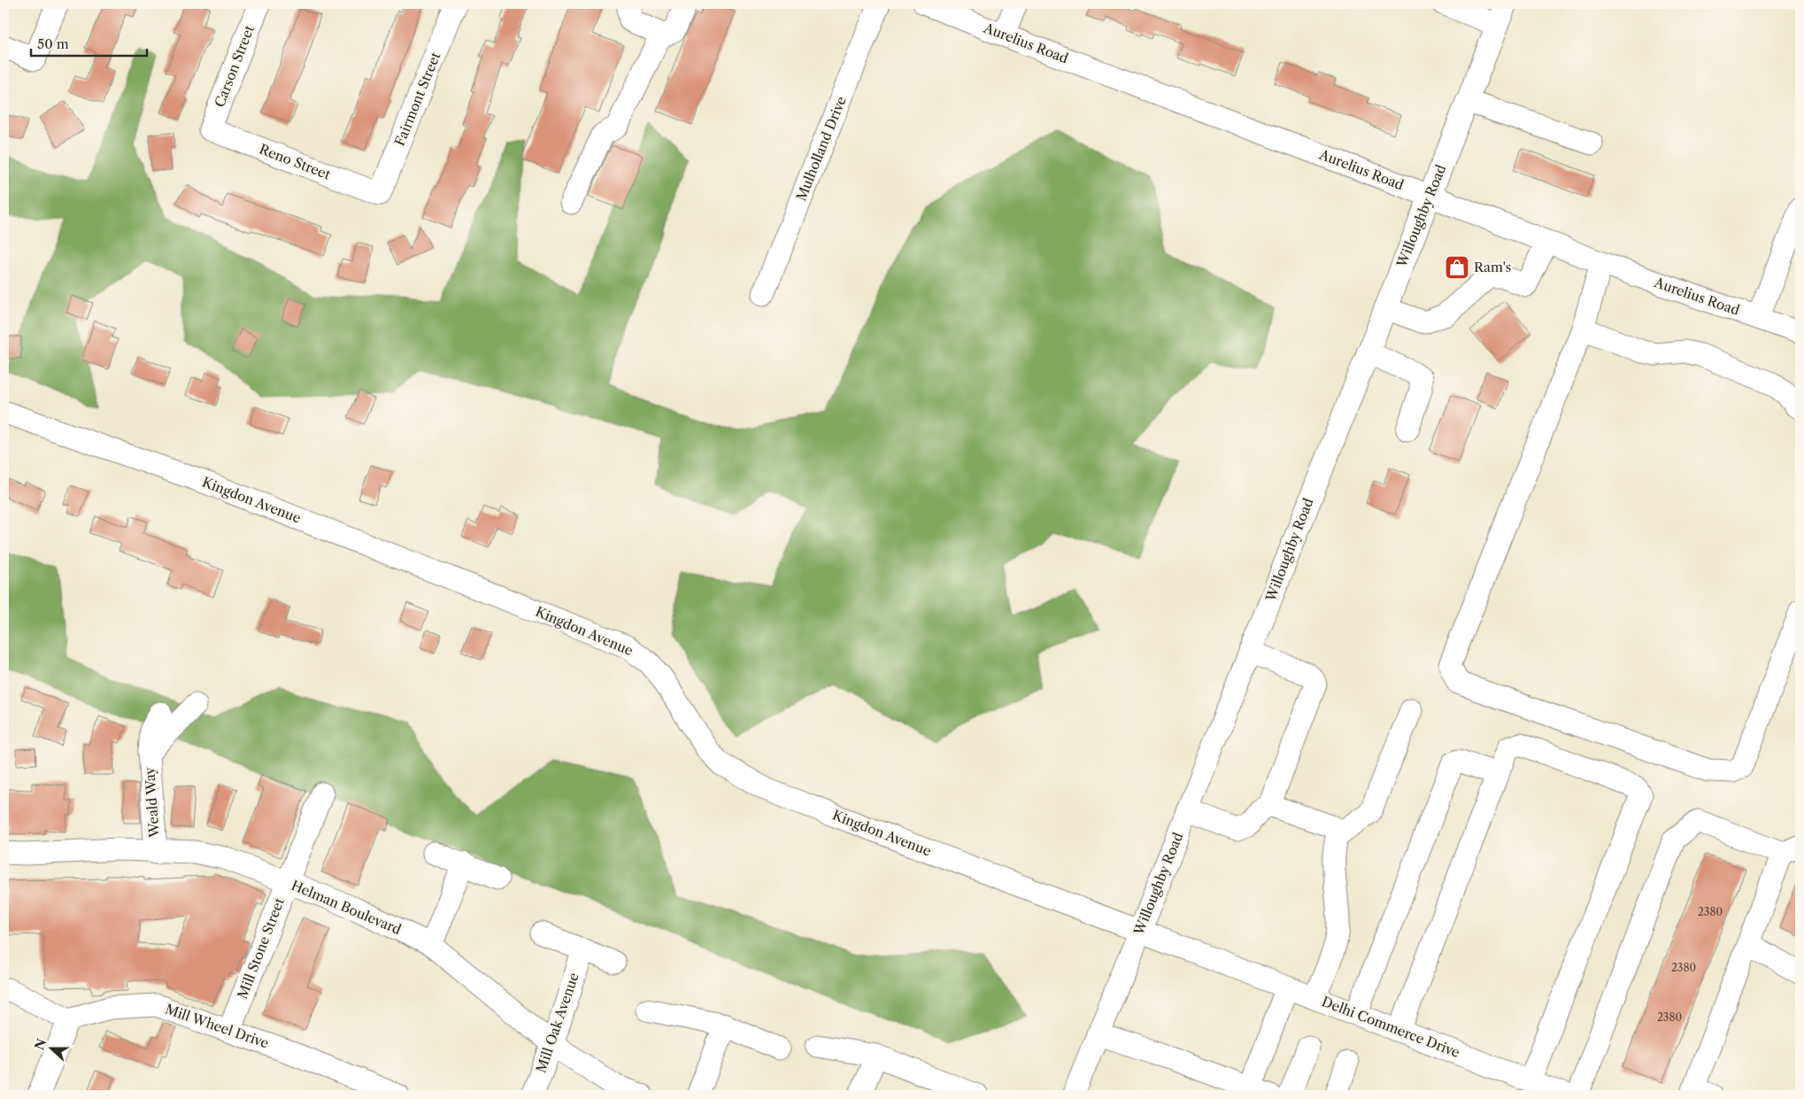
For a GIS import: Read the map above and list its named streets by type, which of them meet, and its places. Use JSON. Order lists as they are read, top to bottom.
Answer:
{
  "streets": {
    "street": [
      "Aurelius Road",
      "Carson Street",
      "Fairmont Street",
      "Mulholland Drive",
      "Reno Street",
      "Willoughby Road",
      "Kingdon Avenue",
      "Weald Way",
      "Helman Boulevard",
      "Mill Stone Street",
      "Mill Oak Avenue",
      "Mill Wheel Drive",
      "Delhi Commerce Drive"
    ]
  },
  "crossings": [
    ["Aurelius Road", "Willoughby Road"],
    ["Carson Street", "Reno Street"],
    ["Fairmont Street", "Reno Street"],
    ["Willoughby Road", "Kingdon Avenue"],
    ["Kingdon Avenue", "Delhi Commerce Drive"],
    ["Weald Way", "Helman Boulevard"],
    ["Helman Boulevard", "Mill Stone Street"],
    ["Helman Boulevard", "Mill Oak Avenue"],
    ["Mill Stone Street", "Mill Wheel Drive"]
  ],
  "places": {
    "shop": ["Ram's"]
  },
  "house_numbers": ["2380", "2380", "2380"],
  "scale_bar": "50 m",
  "north": "left"
}
